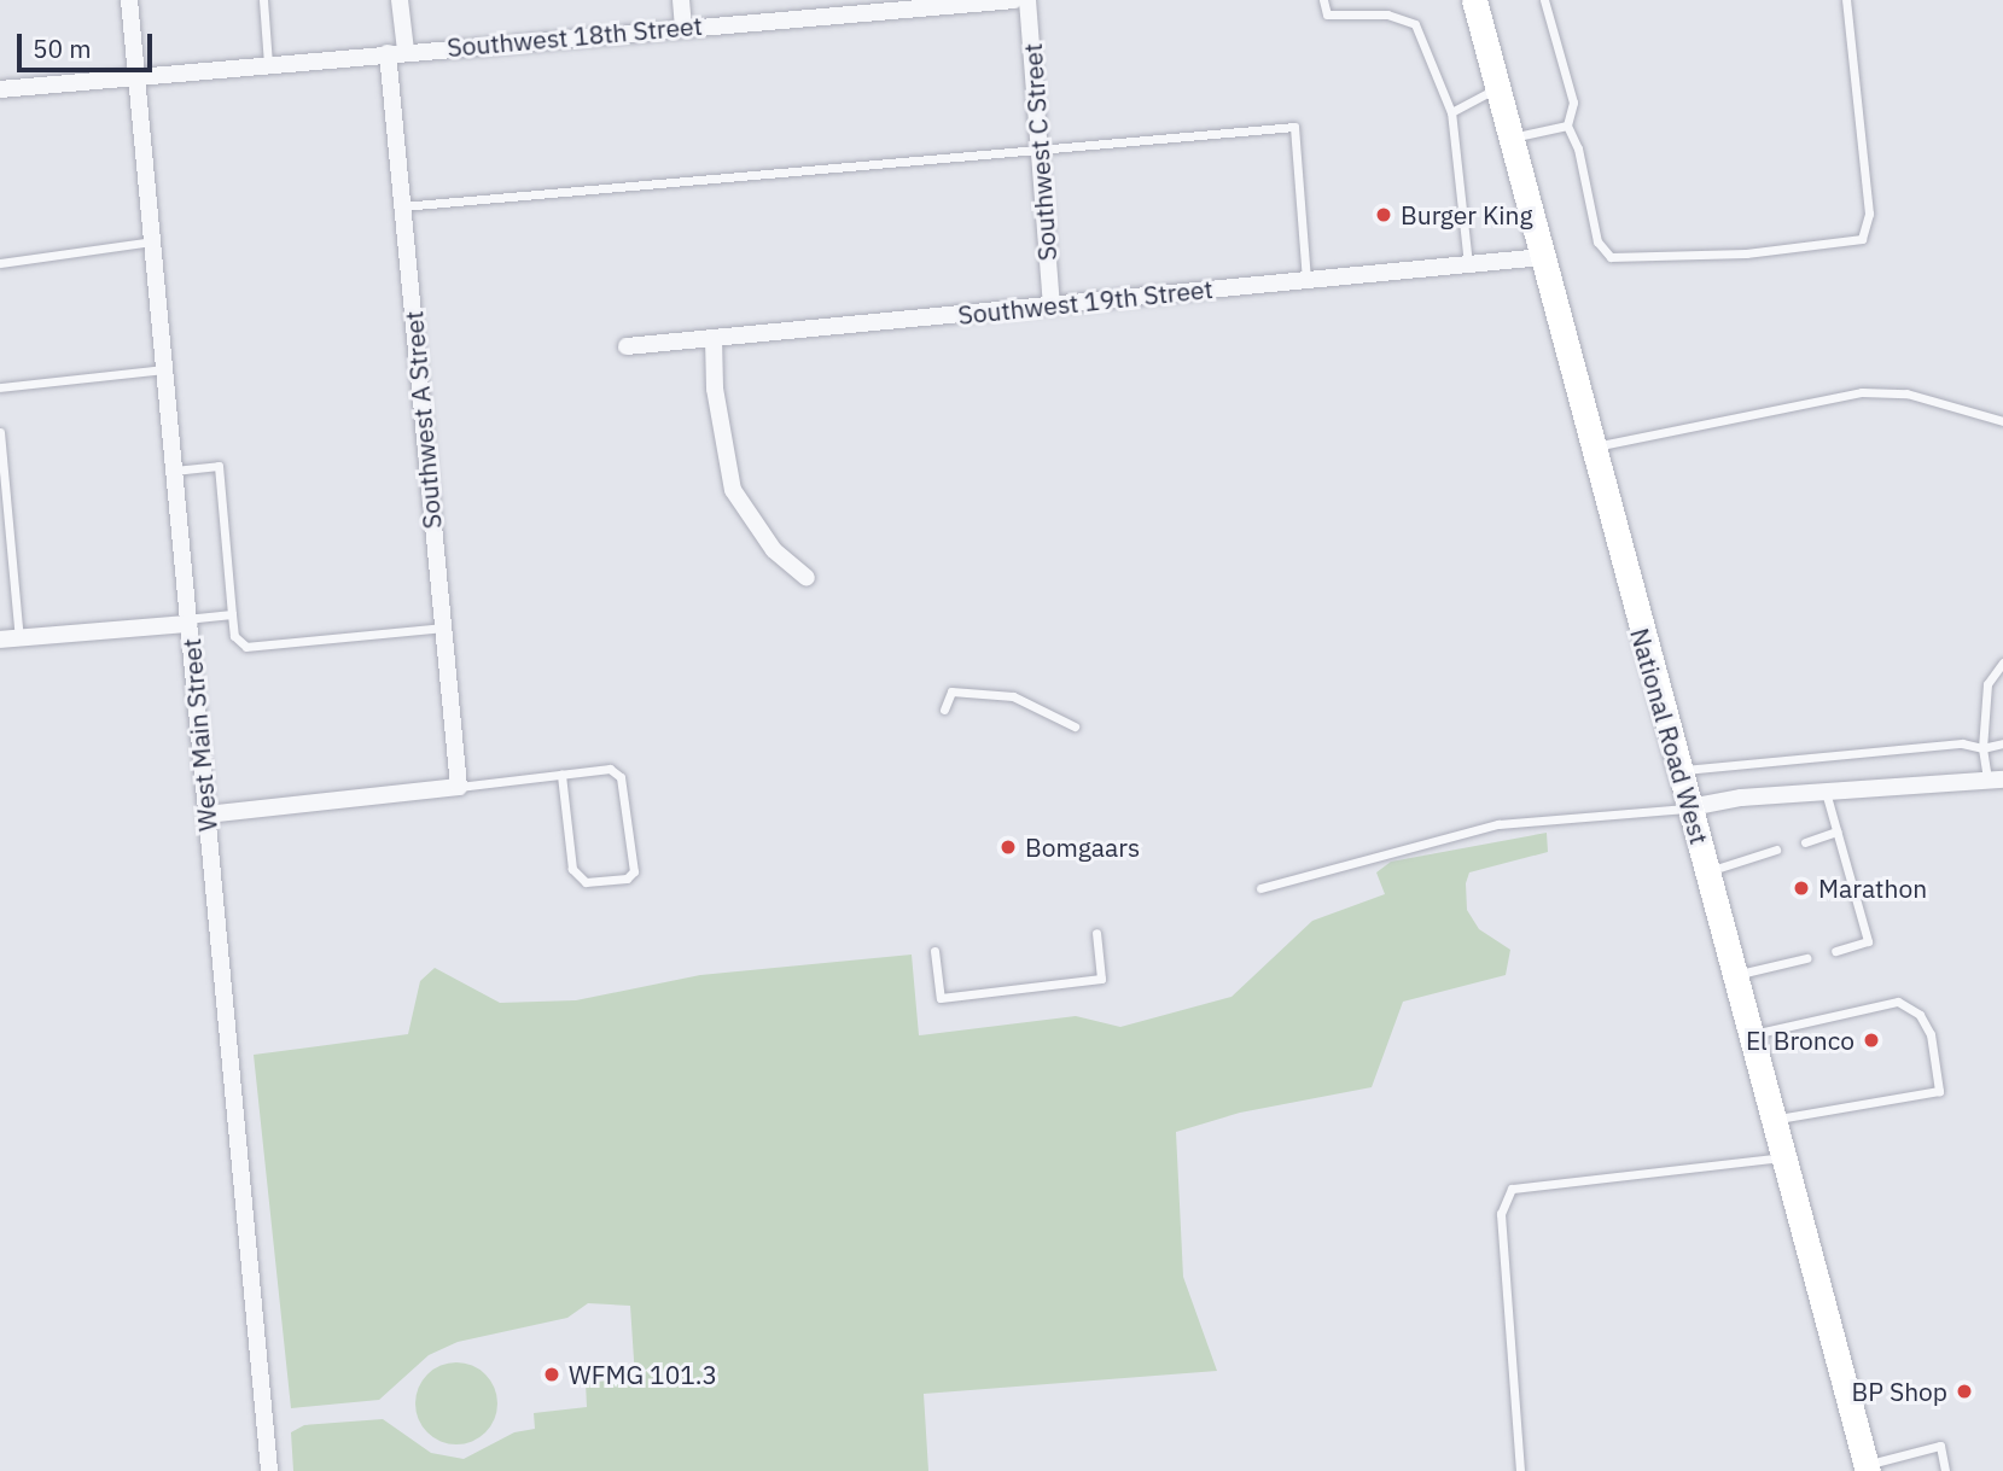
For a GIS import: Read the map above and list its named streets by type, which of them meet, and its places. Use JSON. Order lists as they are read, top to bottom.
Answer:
{
  "streets": {
    "main road": ["National Road West"],
    "street": [
      "Southwest 18th Street",
      "Southwest C Street",
      "Southwest 19th Street",
      "Southwest A Street",
      "West Main Street"
    ]
  },
  "crossings": [
    ["Southwest 18th Street", "Southwest A Street"],
    ["Southwest 18th Street", "West Main Street"],
    ["Southwest C Street", "Southwest 19th Street"],
    ["Southwest 19th Street", "National Road West"]
  ],
  "places": [
    "Burger King",
    "Bomgaars",
    "Marathon",
    "El Bronco",
    "WFMG 101.3",
    "BP Shop"
  ],
  "scale_bar": "50 m"
}
